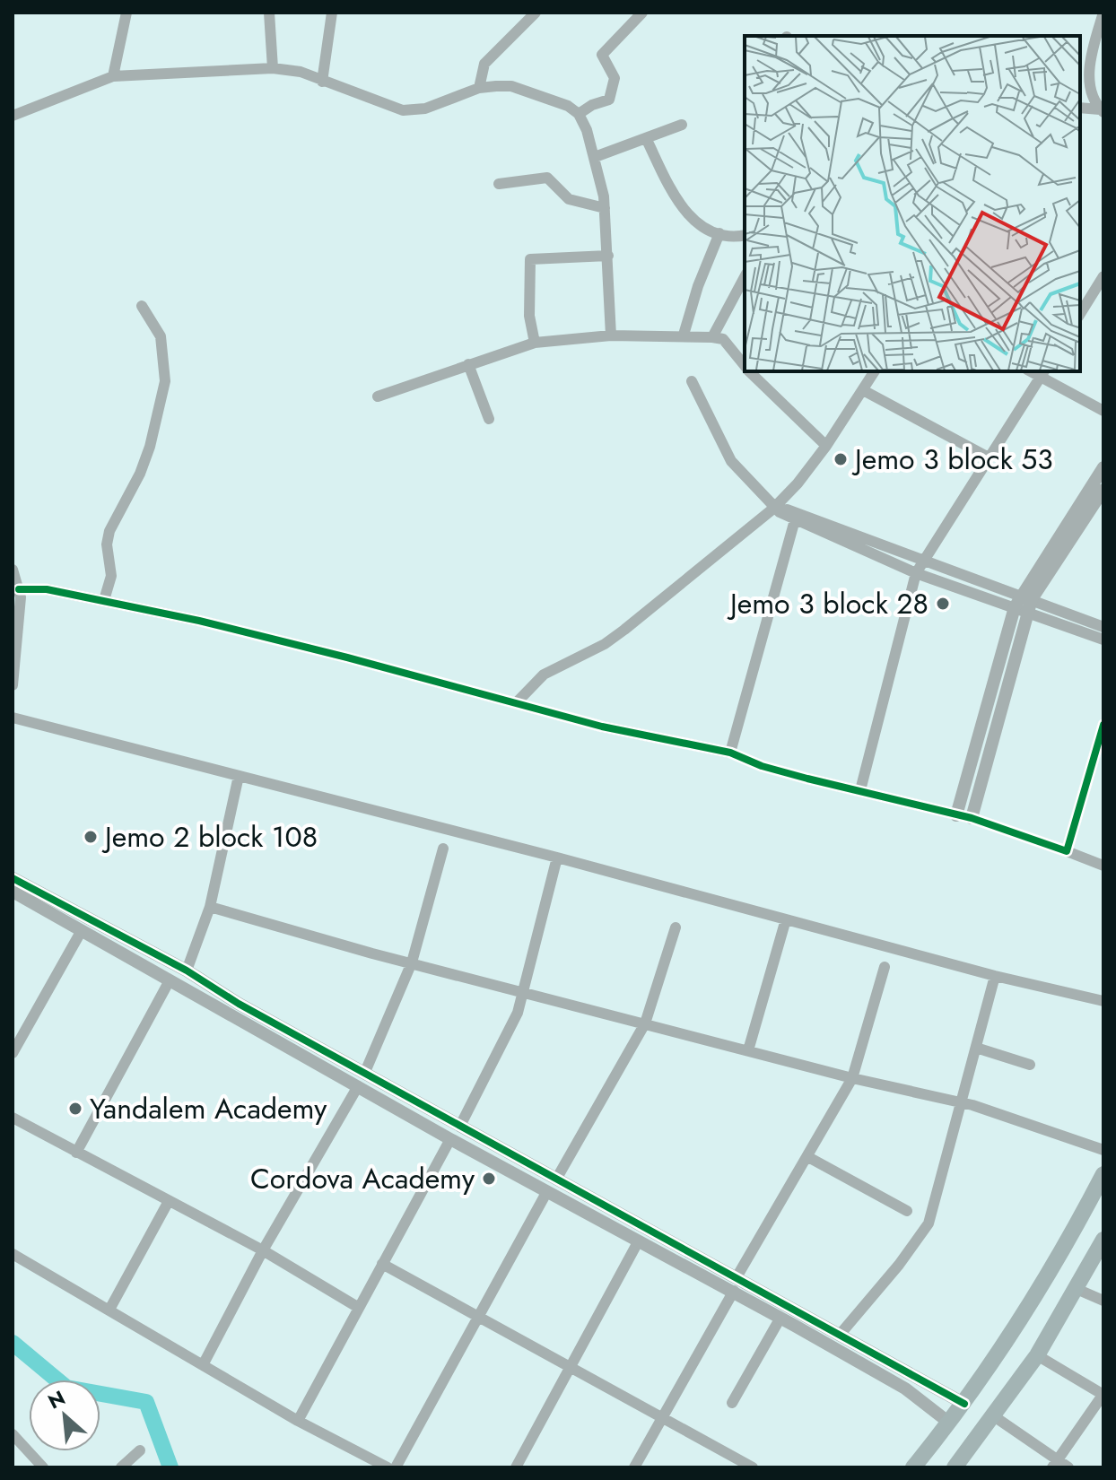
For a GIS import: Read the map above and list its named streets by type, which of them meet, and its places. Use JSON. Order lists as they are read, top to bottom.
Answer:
{
  "places": [
    "Jemo 3 block 53",
    "Jemo 3 block 28",
    "Jemo 2 block 108",
    "Yandalem Academy",
    "Cordova Academy"
  ],
  "north": "top left"
}
